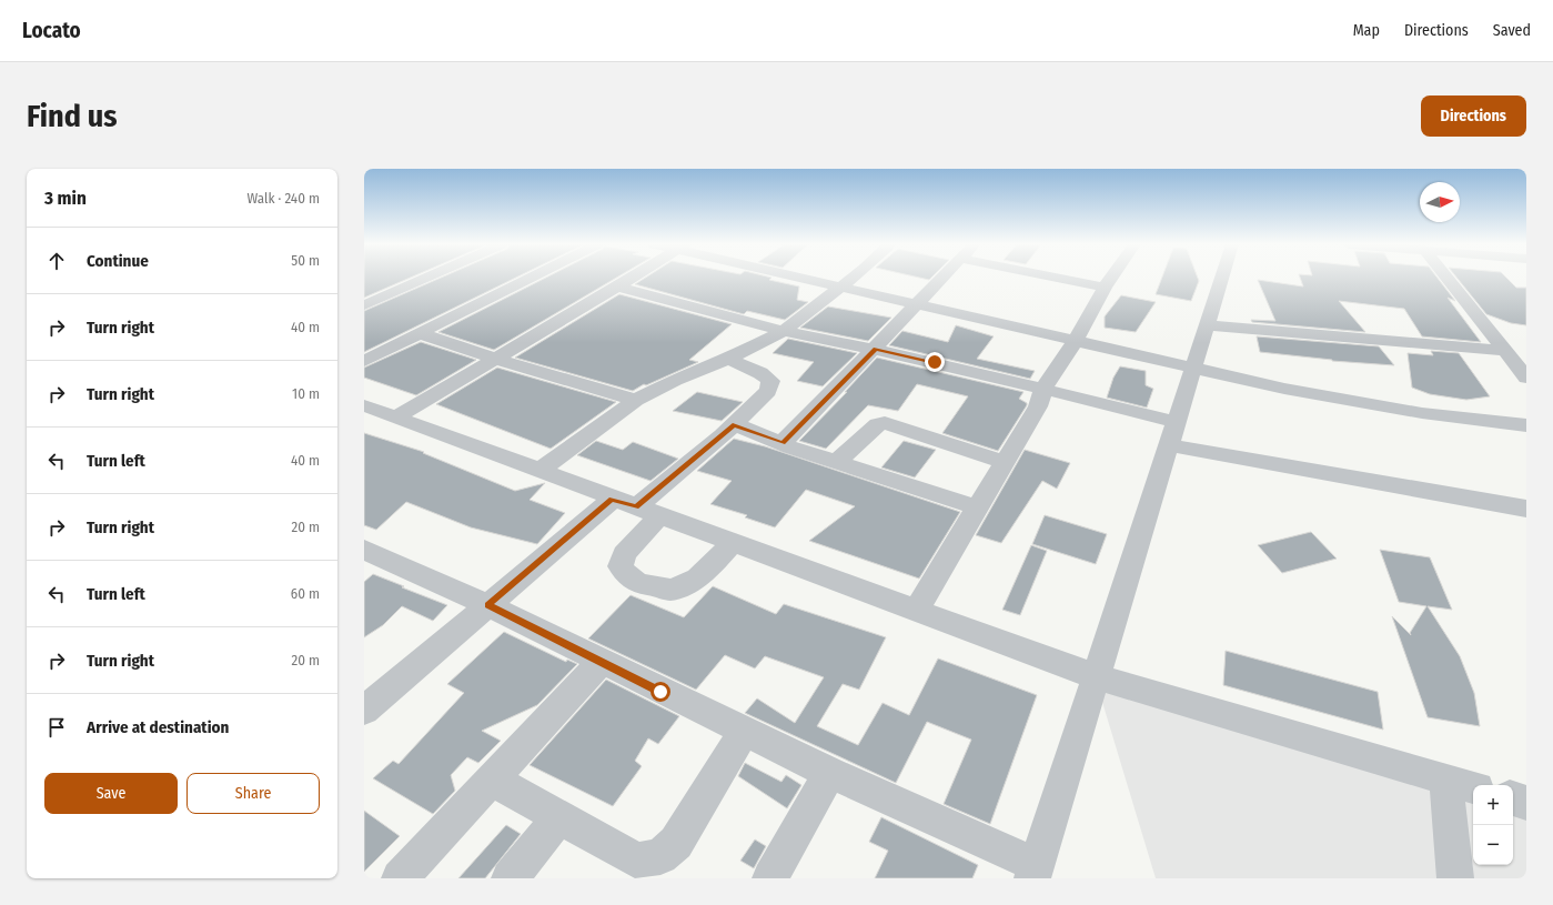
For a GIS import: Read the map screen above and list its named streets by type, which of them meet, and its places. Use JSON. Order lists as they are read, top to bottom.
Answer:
{
  "north": "right",
  "page": {
    "header": "Locato",
    "nav": ["Map", "Directions", "Saved"],
    "buttons": [
      "Directions",
      ["Save", "Share"]
    ],
    "title": "Find us",
    "heading": ["3 min", "Walk · 240 m"],
    "list": [
      ["Continue", "50 m"],
      ["Turn right", "40 m"],
      ["Turn right", "10 m"],
      ["Turn left", "40 m"],
      ["Turn right", "20 m"],
      ["Turn left", "60 m"],
      ["Turn right", "20 m"],
      "Arrive at destination"
    ],
    "map_buttons": ["+", "−"]
  }
}
